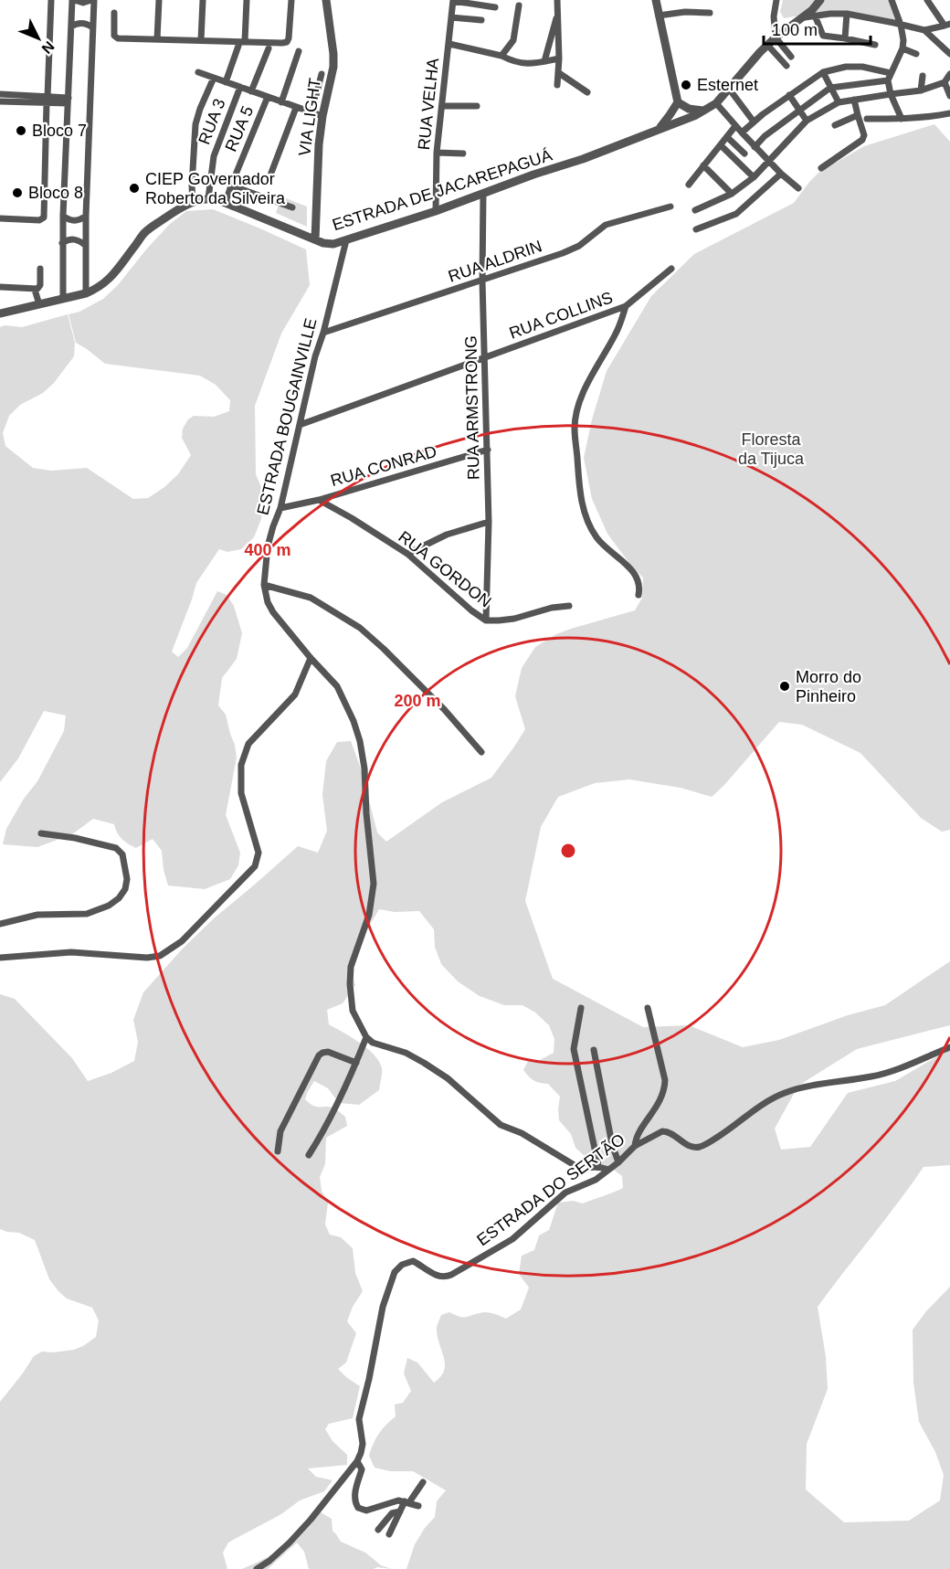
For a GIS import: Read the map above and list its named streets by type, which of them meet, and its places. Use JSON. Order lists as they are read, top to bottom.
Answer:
{
  "streets": {
    "street": [
      "RUA VELHA",
      "VIA LIGHT",
      "RUA 3",
      "RUA 5",
      "ESTRADA DE JACAREPAGUÁ",
      "RUA ALDRIN",
      "RUA COLLINS",
      "RUA ARMSTRONG",
      "ESTRADA BOUGAINVILLE",
      "RUA CONRAD",
      "RUA GORDON",
      "ESTRADA DO SERTÃO"
    ]
  },
  "crossings": [
    ["RUA VELHA", "ESTRADA DE JACAREPAGUÁ"],
    ["VIA LIGHT", "ESTRADA DE JACAREPAGUÁ"],
    ["RUA 3", "ESTRADA DE JACAREPAGUÁ"],
    ["RUA 5", "ESTRADA DE JACAREPAGUÁ"],
    ["ESTRADA DE JACAREPAGUÁ", "RUA ARMSTRONG"],
    ["ESTRADA DE JACAREPAGUÁ", "ESTRADA BOUGAINVILLE"],
    ["RUA ALDRIN", "RUA ARMSTRONG"],
    ["RUA ALDRIN", "ESTRADA BOUGAINVILLE"],
    ["RUA COLLINS", "RUA ARMSTRONG"],
    ["RUA COLLINS", "ESTRADA BOUGAINVILLE"],
    ["RUA ARMSTRONG", "RUA CONRAD"],
    ["RUA ARMSTRONG", "RUA GORDON"],
    ["RUA CONRAD", "RUA GORDON"]
  ],
  "parks": ["Floresta da Tijuca"],
  "places": [
    "Esternet",
    "Bloco 7",
    "CIEP Governador Roberto da Silveira",
    "Bloco 8",
    "Morro do Pinheiro"
  ],
  "scale_bar": "100 m",
  "north": "bottom right",
  "rings": ["400 m", "200 m"]
}
